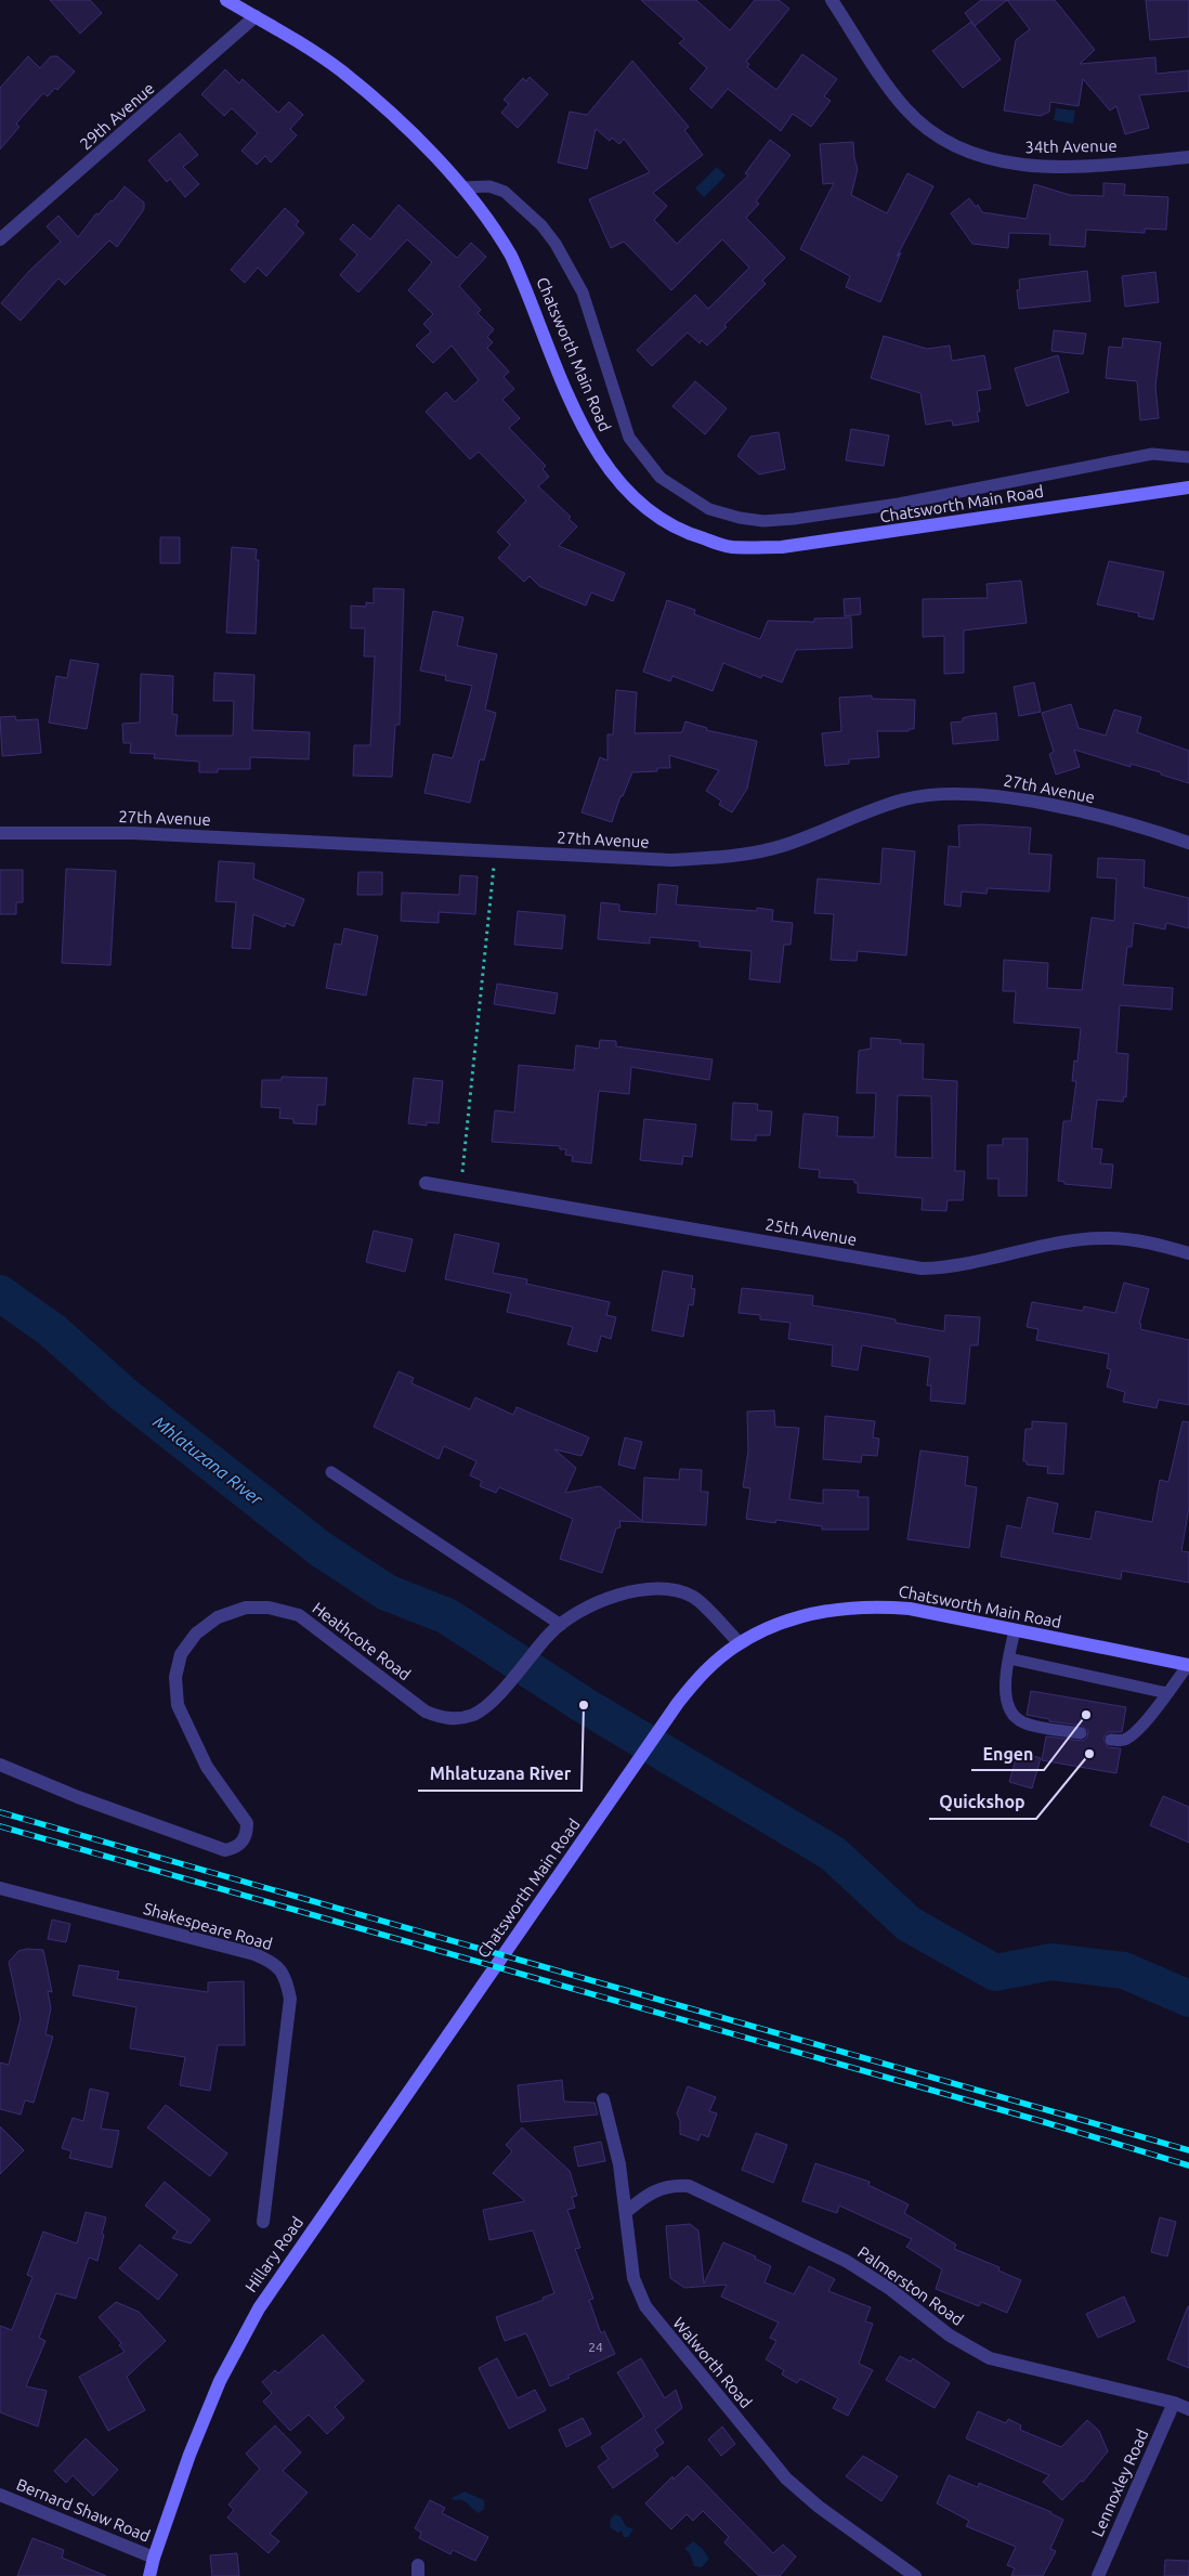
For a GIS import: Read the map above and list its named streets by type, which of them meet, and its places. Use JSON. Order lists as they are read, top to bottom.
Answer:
{
  "streets": {
    "street": [
      "29th Avenue",
      "34th Avenue",
      "Chatsworth Main Road",
      "27th Avenue",
      "25th Avenue",
      "Heathcote Road",
      "Shakespeare Road",
      "Hillary Road",
      "Palmerston Road",
      "Walworth Road",
      "Lennoxley Road",
      "Bernard Shaw Road"
    ]
  },
  "crossings": [
    ["29th Avenue", "Chatsworth Main Road"],
    ["Chatsworth Main Road", "Heathcote Road"],
    ["Chatsworth Main Road", "Hillary Road"],
    ["Hillary Road", "Bernard Shaw Road"],
    ["Palmerston Road", "Walworth Road"],
    ["Palmerston Road", "Lennoxley Road"]
  ],
  "water": ["Mhlatuzana River"],
  "places": ["Mhlatuzana River", "Engen", "Quickshop"],
  "house_numbers": ["24"]
}
